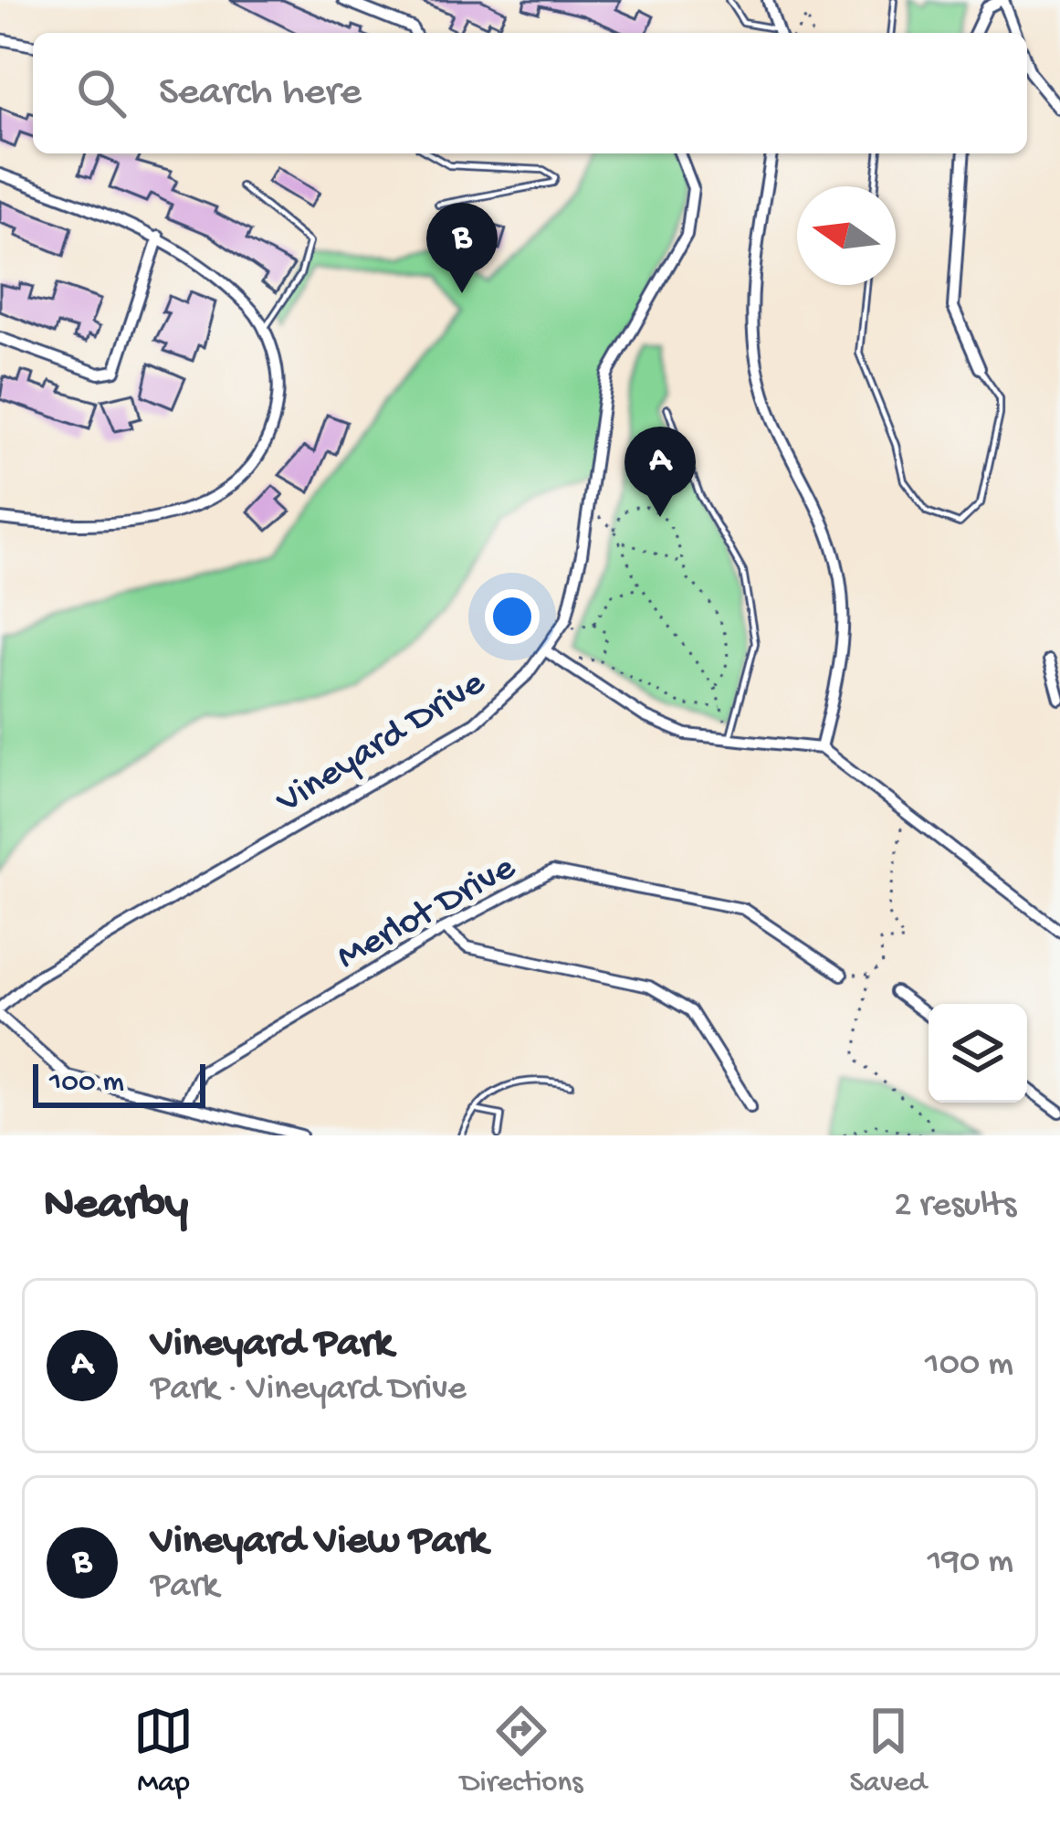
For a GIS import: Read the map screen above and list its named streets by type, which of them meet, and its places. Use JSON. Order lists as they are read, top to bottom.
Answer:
{
  "streets": {
    "street": ["Vineyard Drive", "Merlot Drive"]
  },
  "scale_bar": "100 m",
  "north": "left",
  "page": {
    "search": "Search here",
    "pins": ["B", "A"],
    "scale": "100 m",
    "heading": ["Nearby", "2 results"],
    "list": [
      {
        "mark": "A",
        "name": "Vineyard Park",
        "note": "Park · Vineyard Drive",
        "value": "100 m"
      },
      {
        "mark": "B",
        "name": "Vineyard View Park",
        "note": "Park",
        "value": "190 m"
      }
    ],
    "nav": ["Map", "Directions", "Saved"]
  }
}
